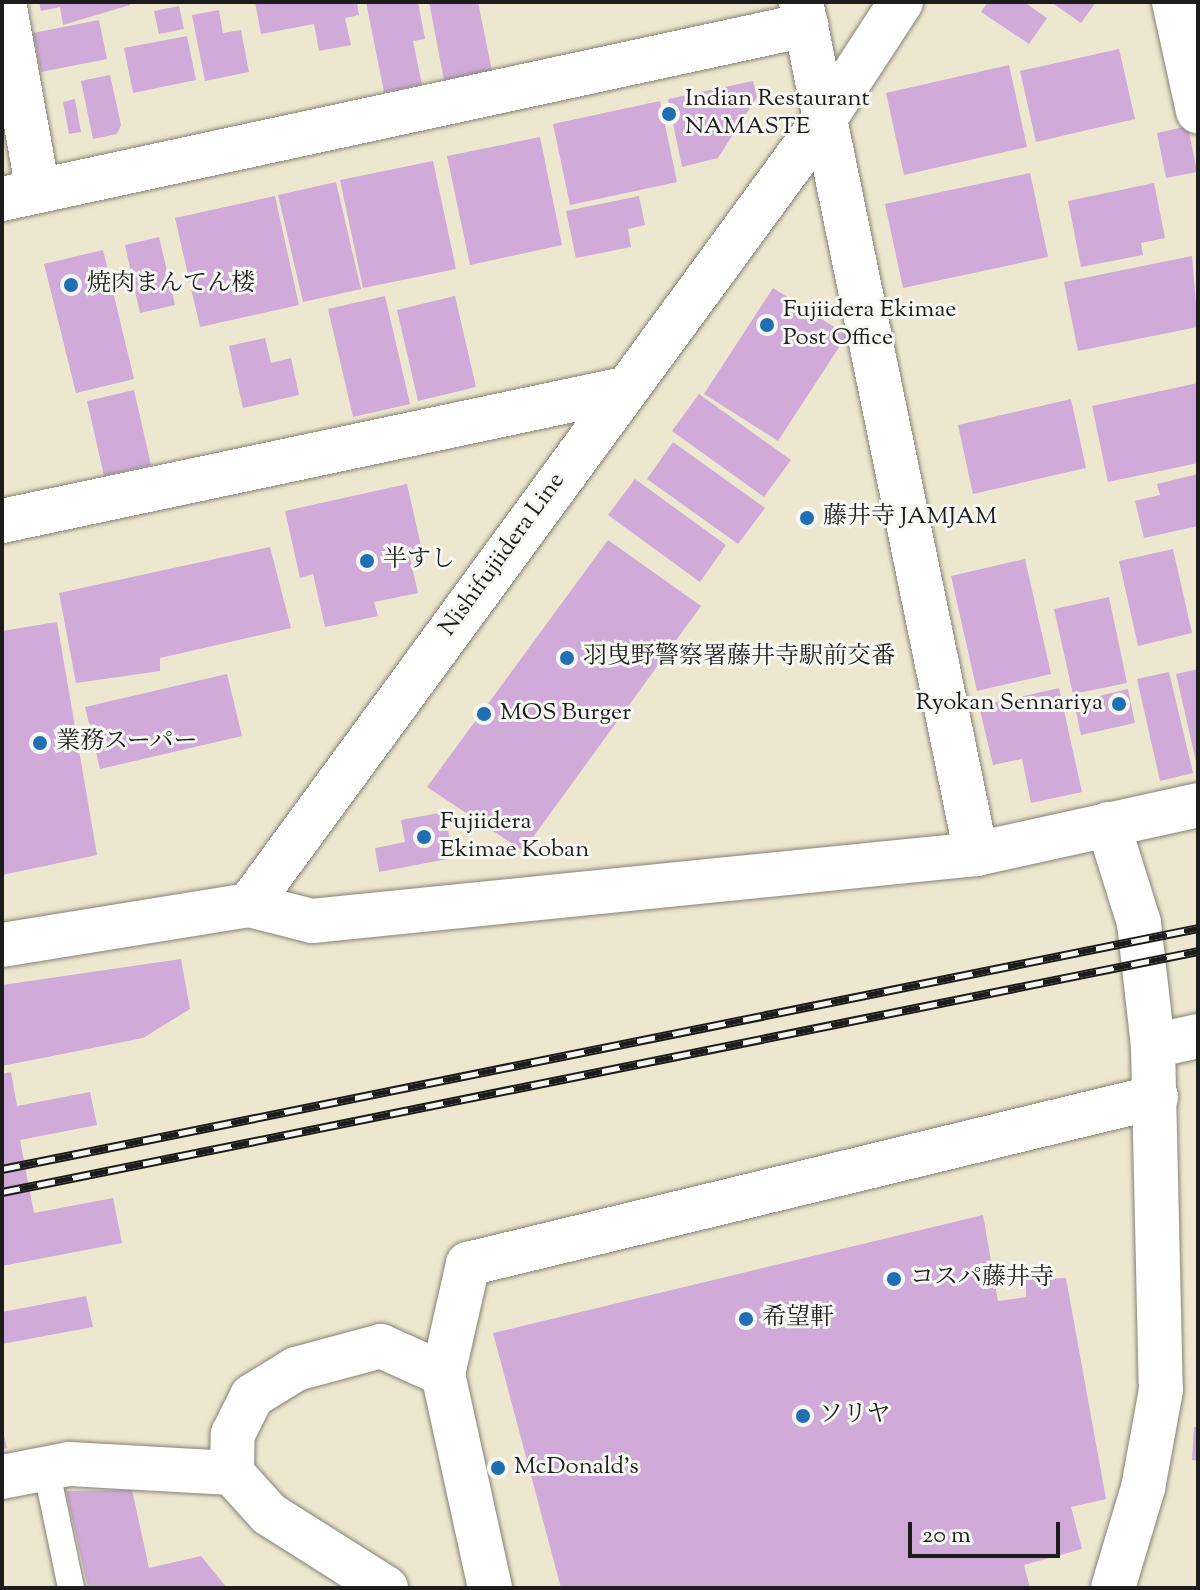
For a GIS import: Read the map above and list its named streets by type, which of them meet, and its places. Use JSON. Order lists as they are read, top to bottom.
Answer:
{
  "streets": {
    "street": ["Nishifujiidera Line"]
  },
  "places": [
    "Indian Restaurant NAMASTE",
    "焼肉まんてん楼",
    "Fujiidera Ekimae Post Office",
    "藤井寺 JAMJAM",
    "半すし",
    "羽曳野警察署藤井寺駅前交番",
    "Ryokan Sennariya",
    "MOS Burger",
    "業務スーパー",
    "Fujiidera Ekimae Koban",
    "コスパ藤井寺",
    "希望軒",
    "ソリヤ",
    "McDonald's"
  ],
  "scale_bar": "20 m"
}
